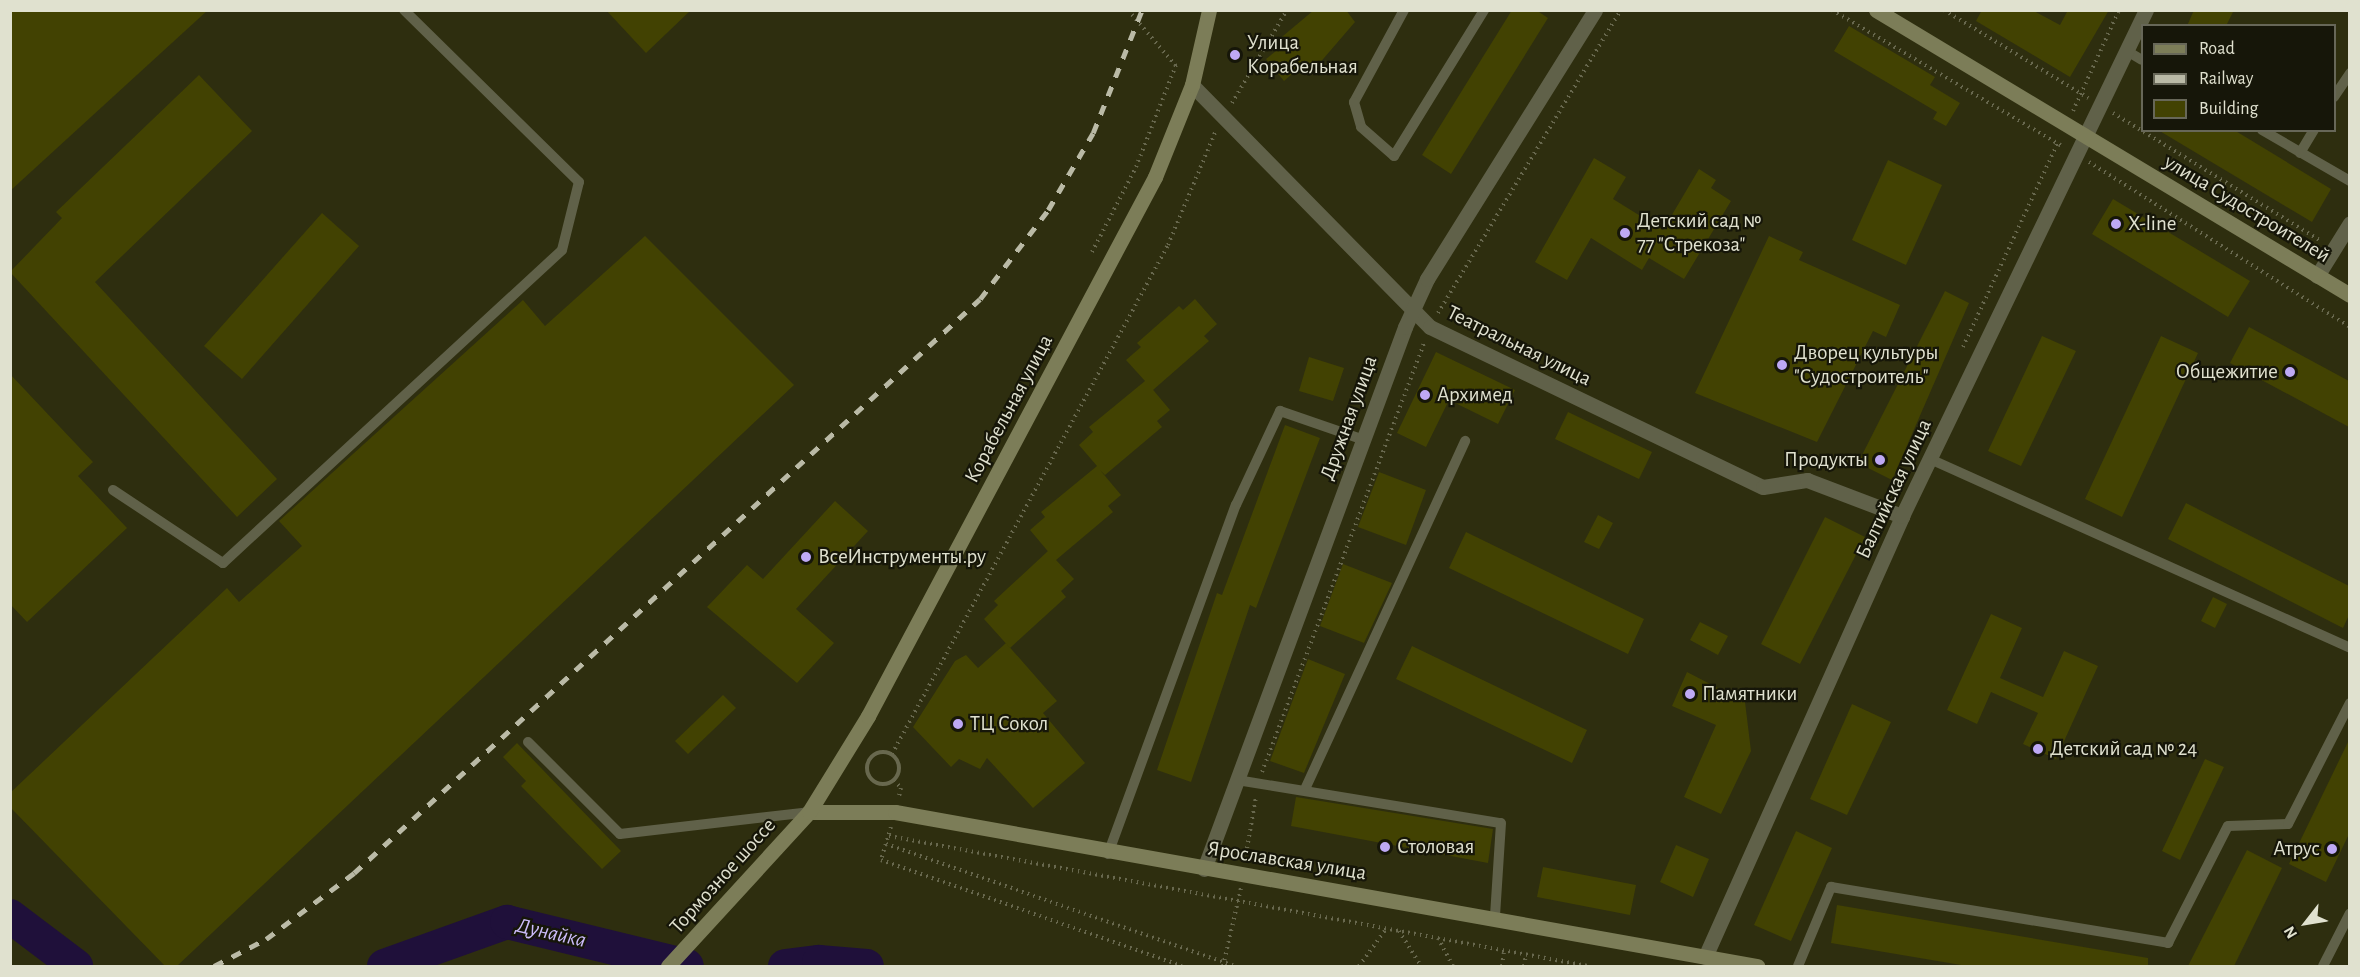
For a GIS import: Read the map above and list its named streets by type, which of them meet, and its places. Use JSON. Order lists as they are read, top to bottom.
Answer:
{
  "streets": {
    "street": [
      "улица Судостроителей",
      "Театральная улица",
      "Корабельная улица",
      "Дружная улица",
      "Балтийская улица",
      "Ярославская улица",
      "Тормозное шоссе"
    ]
  },
  "crossings": [
    ["улица Судостроителей", "Балтийская улица"],
    ["Театральная улица", "Корабельная улица"],
    ["Театральная улица", "Дружная улица"],
    ["Театральная улица", "Балтийская улица"],
    ["Корабельная улица", "Ярославская улица"],
    ["Корабельная улица", "Тормозное шоссе"],
    ["Дружная улица", "Ярославская улица"],
    ["Балтийская улица", "Ярославская улица"],
    ["Ярославская улица", "Тормозное шоссе"]
  ],
  "water": ["Дунайка"],
  "places": [
    "Улица Корабельная",
    "X-line",
    "Детский сад № 77 \"Стрекоза\"",
    "Дворец культуры \"Судостроитель\"",
    "Общежитие",
    "Архимед",
    "Продукты",
    "ВсеИнструменты.ру",
    "Памятники",
    "ТЦ Сокол",
    "Детский сад № 24",
    "Столовая",
    "Атрус"
  ],
  "legend": ["Road", "Railway", "Building"],
  "north": "bottom left"
}
